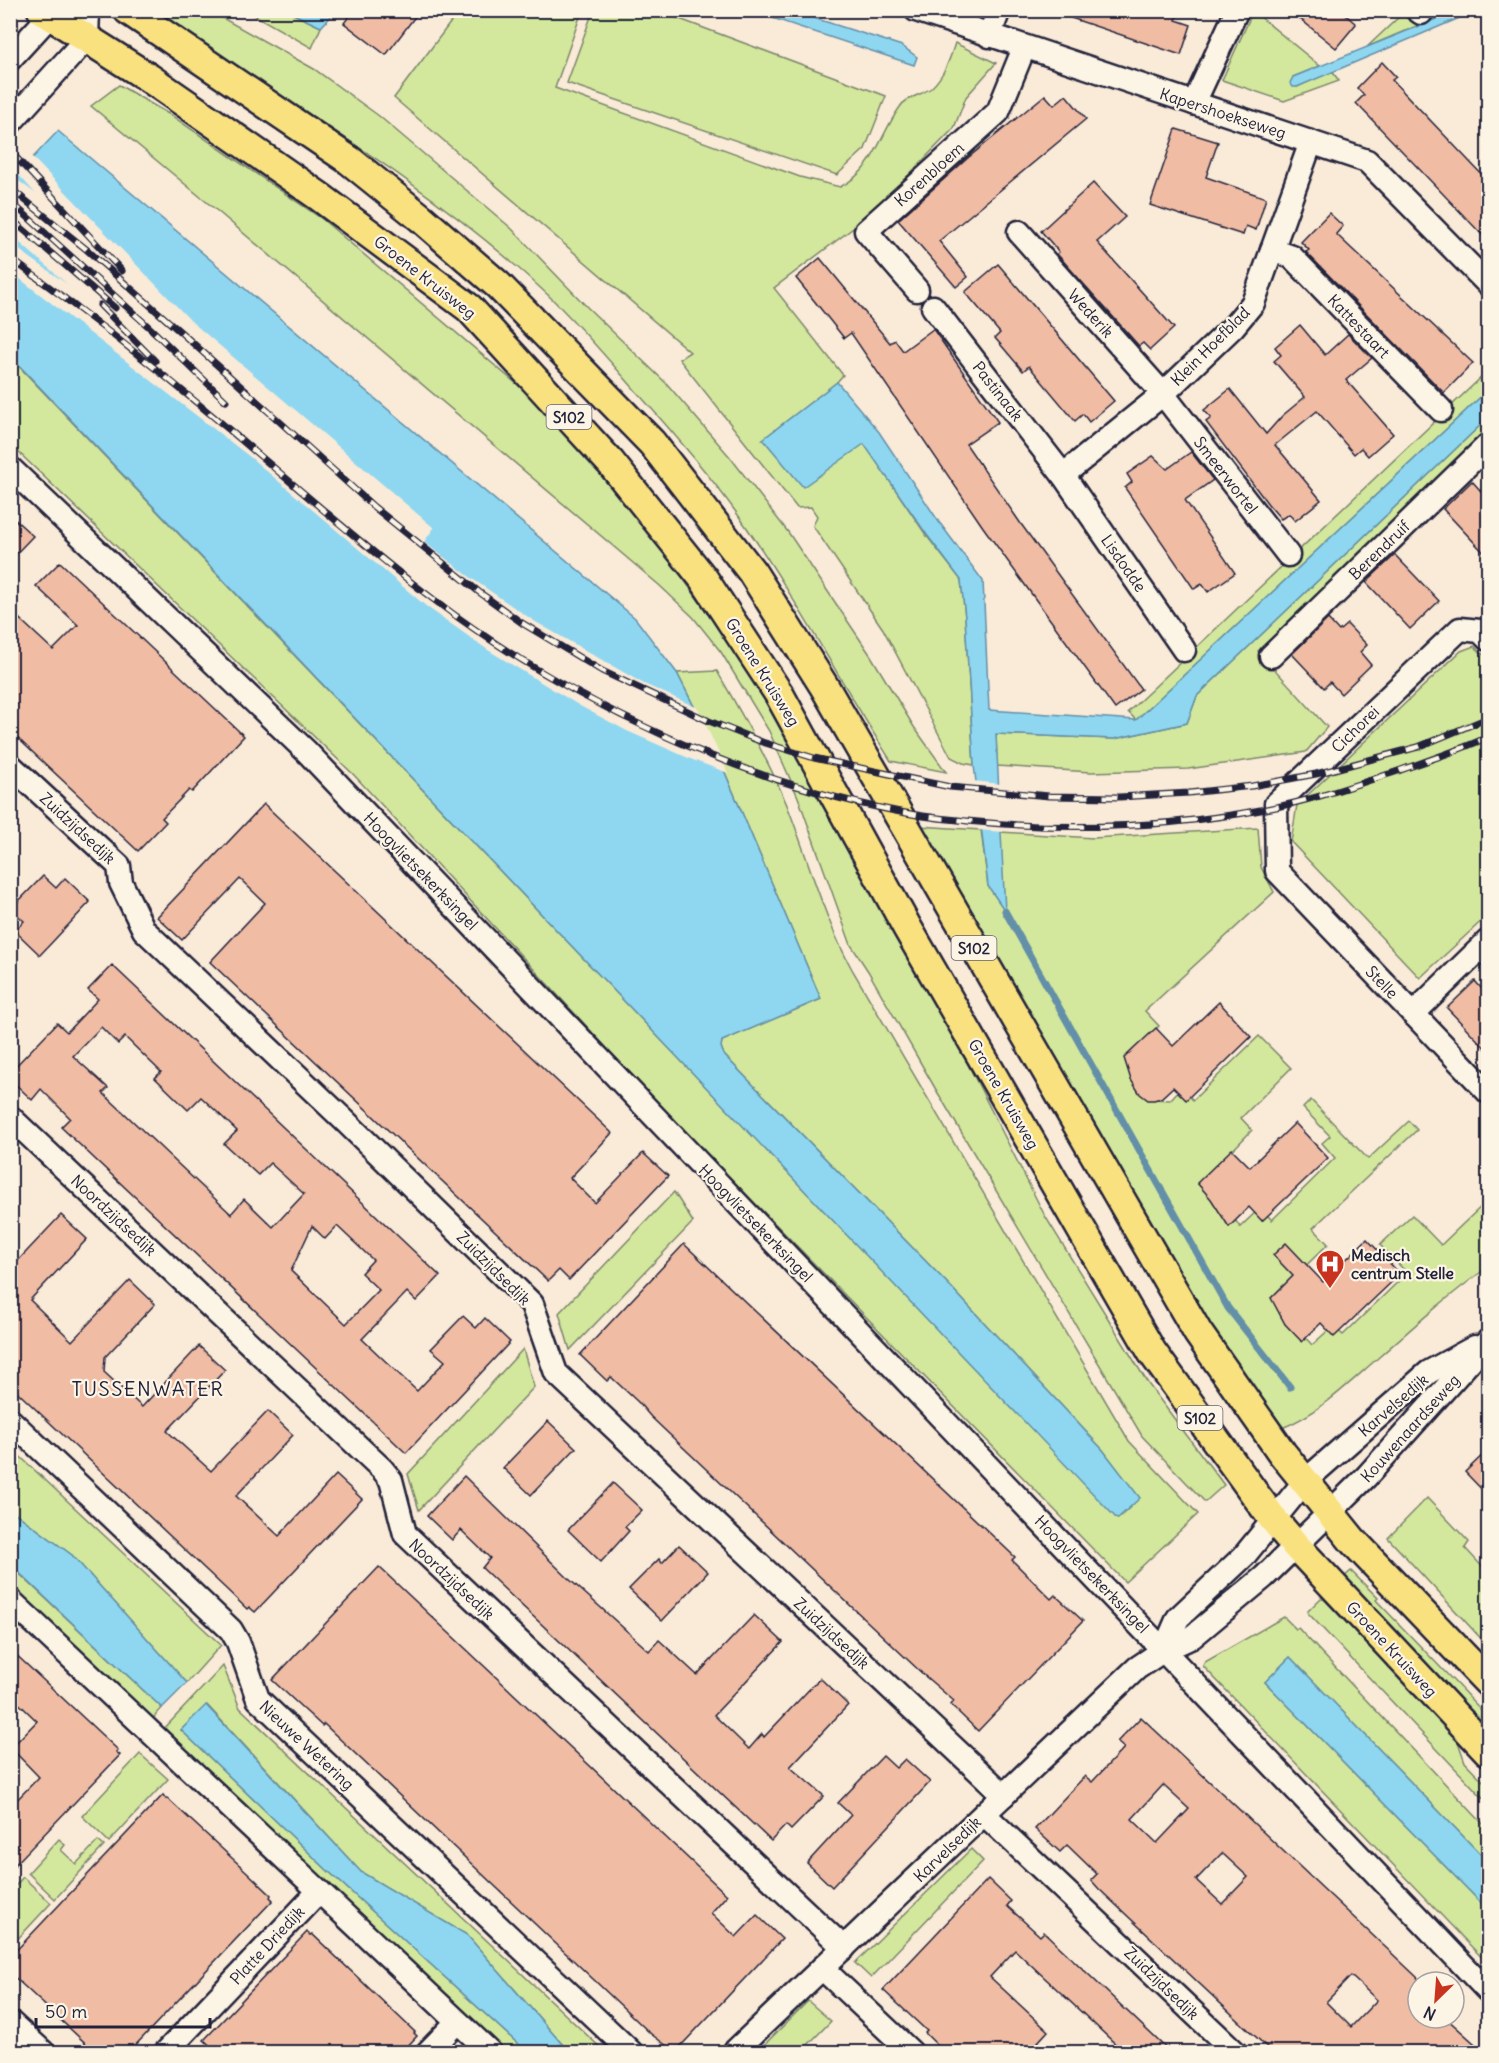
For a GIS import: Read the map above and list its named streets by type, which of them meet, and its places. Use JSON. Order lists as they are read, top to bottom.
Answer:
{
  "streets": {
    "main road": ["Groene Kruisweg", "S102"],
    "street": [
      "Kapershoekseweg",
      "Korenbloem",
      "Wederik",
      "Kattestaart",
      "Klein Hoefblad",
      "Pastinaak",
      "Smeerwortel",
      "Berendruif",
      "Lisdodde",
      "Cichorei",
      "Zuidzijdsedijk",
      "Hoogvlietsekerksingel",
      "Stelle",
      "Noordzijdsedijk",
      "Karvelsedijk",
      "Kouwenaardseweg",
      "Nieuwe Wetering",
      "Platte Driedijk"
    ]
  },
  "crossings": [
    ["Kapershoekseweg", "Korenbloem"],
    ["Kapershoekseweg", "Klein Hoefblad"],
    ["Groene Kruisweg", "Karvelsedijk"],
    ["Wederik", "Klein Hoefblad"],
    ["Wederik", "Smeerwortel"],
    ["Kattestaart", "Klein Hoefblad"],
    ["Klein Hoefblad", "Pastinaak"],
    ["Klein Hoefblad", "Smeerwortel"],
    ["Klein Hoefblad", "Lisdodde"],
    ["Pastinaak", "Lisdodde"],
    ["S102", "Karvelsedijk"],
    ["S102", "Kouwenaardseweg"],
    ["Cichorei", "Stelle"],
    ["Zuidzijdsedijk", "Karvelsedijk"],
    ["Hoogvlietsekerksingel", "Karvelsedijk"],
    ["Noordzijdsedijk", "Karvelsedijk"],
    ["Karvelsedijk", "Kouwenaardseweg"]
  ],
  "districts": ["TUSSENWATER"],
  "places": {
    "hospital": ["Medisch centrum Stelle"]
  },
  "scale_bar": "50 m",
  "north": "bottom left"
}
